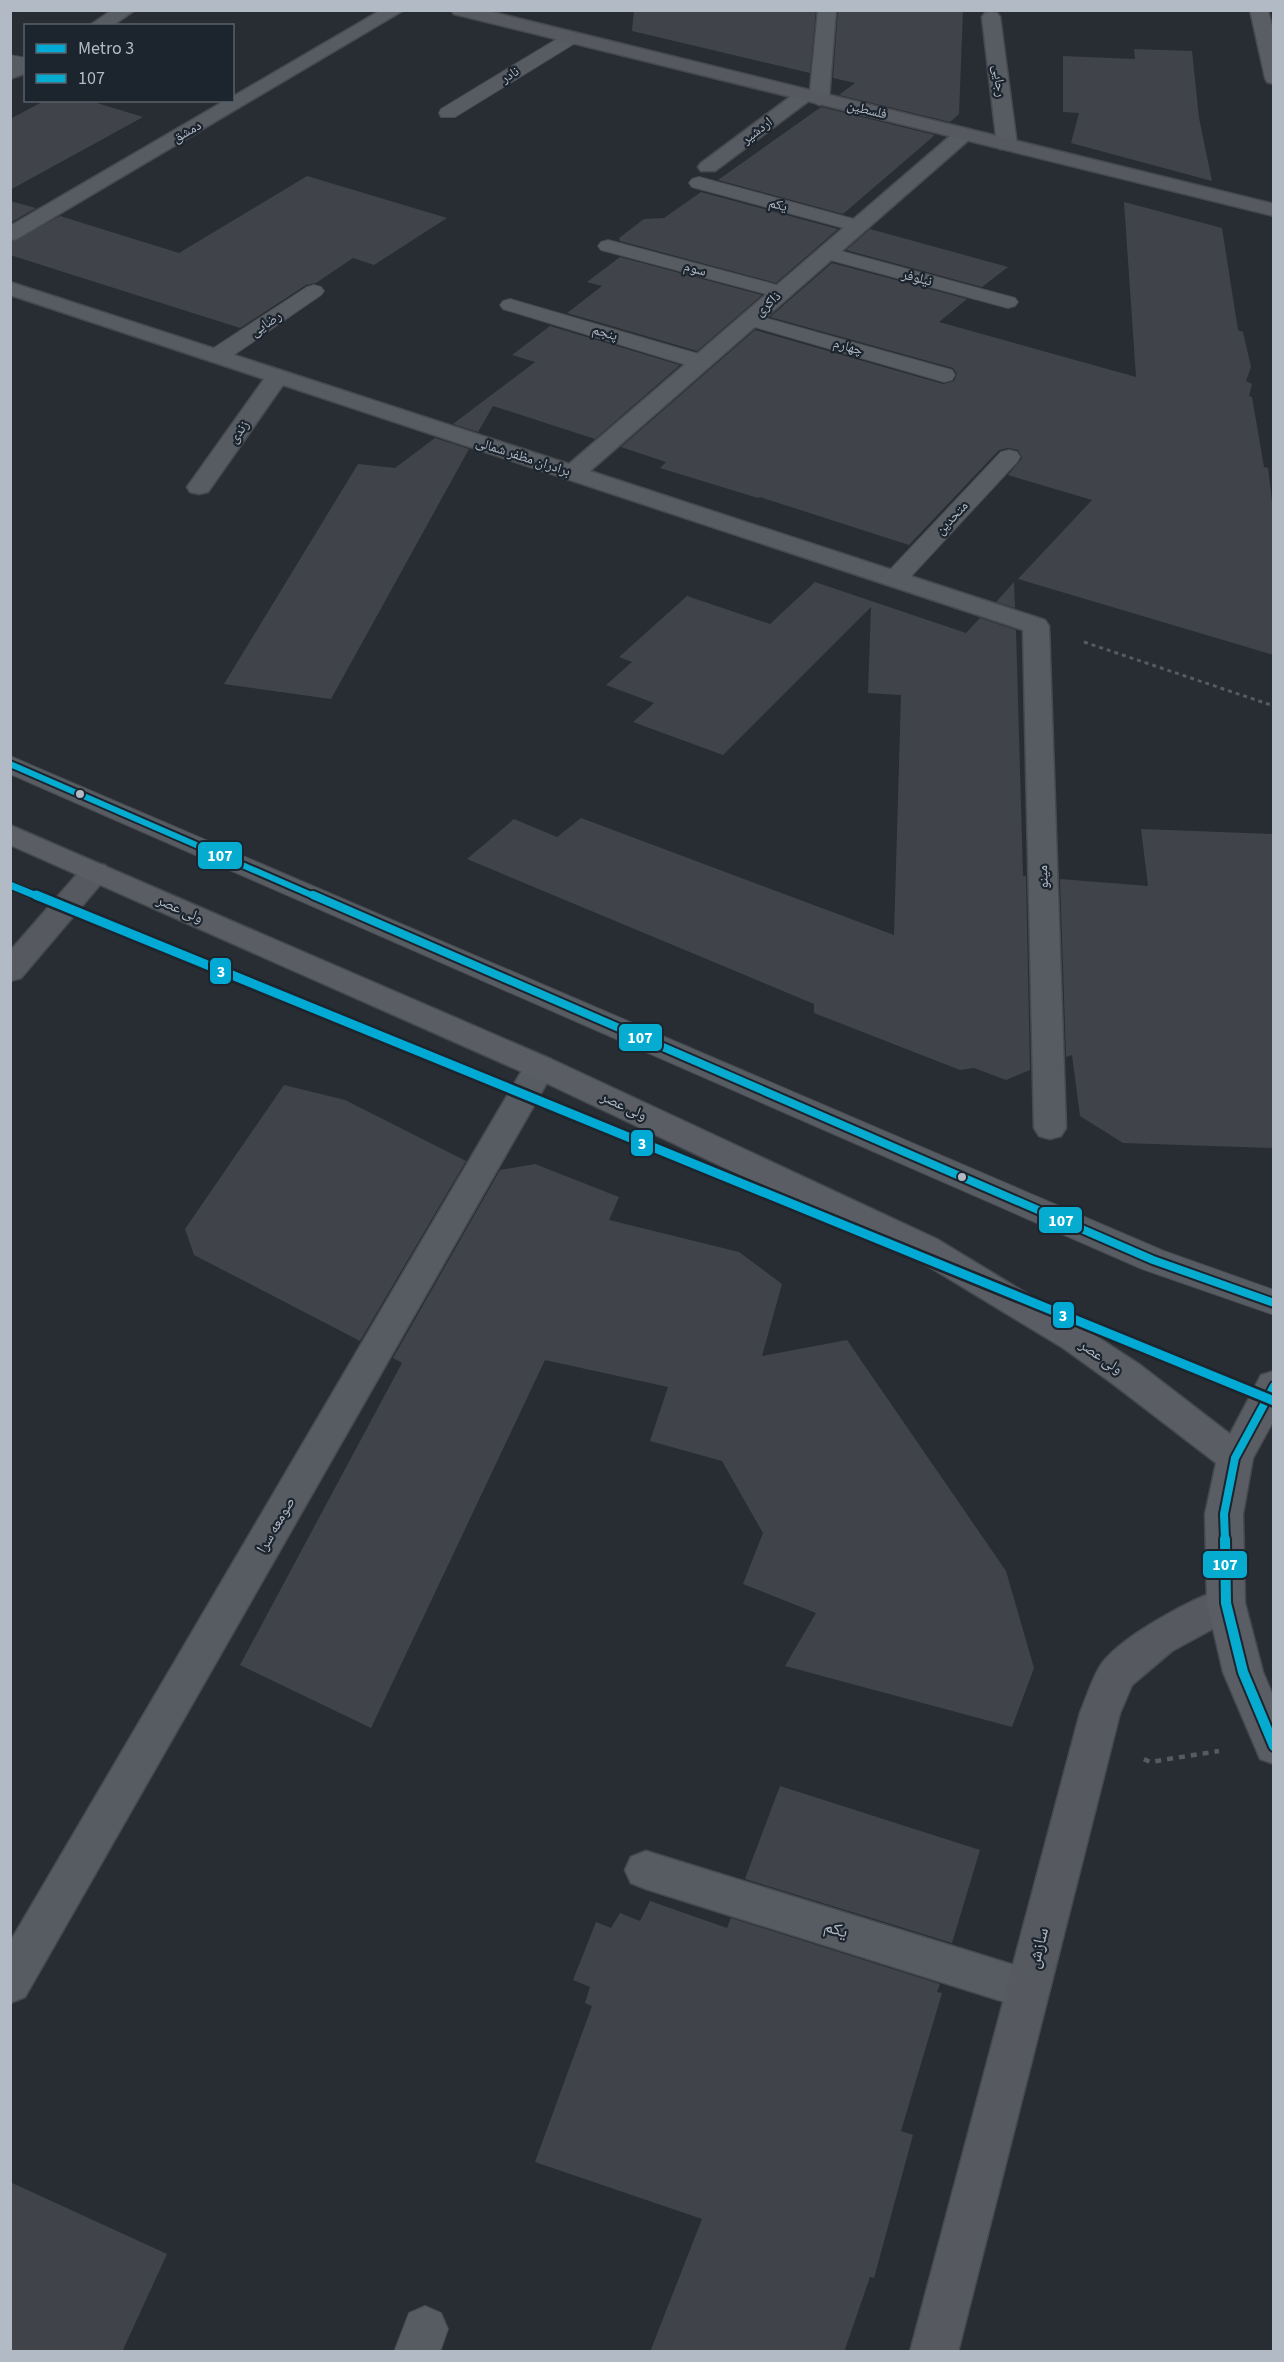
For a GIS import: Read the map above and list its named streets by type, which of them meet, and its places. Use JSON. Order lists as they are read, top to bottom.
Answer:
{
  "streets": {
    "main road": ["فلسطین", "ولی عصر", "سازش"],
    "street": [
      "رجایی",
      "اردشیر",
      "دمشق",
      "یکم",
      "ذاکری",
      "زندی",
      "برادران مظفر شمالی",
      "مینو",
      "صومعه سرا"
    ],
    "lane": [
      "نادر",
      "سوم",
      "نیلوفر",
      "رضایی",
      "پنجم",
      "چهارم",
      "متحدین"
    ]
  },
  "crossings": [
    ["نادر", "فلسطین"],
    ["رجایی", "فلسطین"],
    ["فلسطین", "اردشیر"],
    ["فلسطین", "ذاکری"],
    ["اردشیر", "یکم"],
    ["یکم", "ذاکری"],
    ["یکم", "سازش"],
    ["سوم", "ذاکری"],
    ["نیلوفر", "ذاکری"],
    ["ذاکری", "پنجم"],
    ["ذاکری", "چهارم"],
    ["ذاکری", "برادران مظفر شمالی"],
    ["رضایی", "برادران مظفر شمالی"],
    ["زندی", "برادران مظفر شمالی"],
    ["برادران مظفر شمالی", "متحدین"],
    ["برادران مظفر شمالی", "مینو"],
    ["ولی عصر", "صومعه سرا"]
  ],
  "lines": ["transit line 107", "metro line 3"],
  "legend": ["Metro 3", "107"]
}
